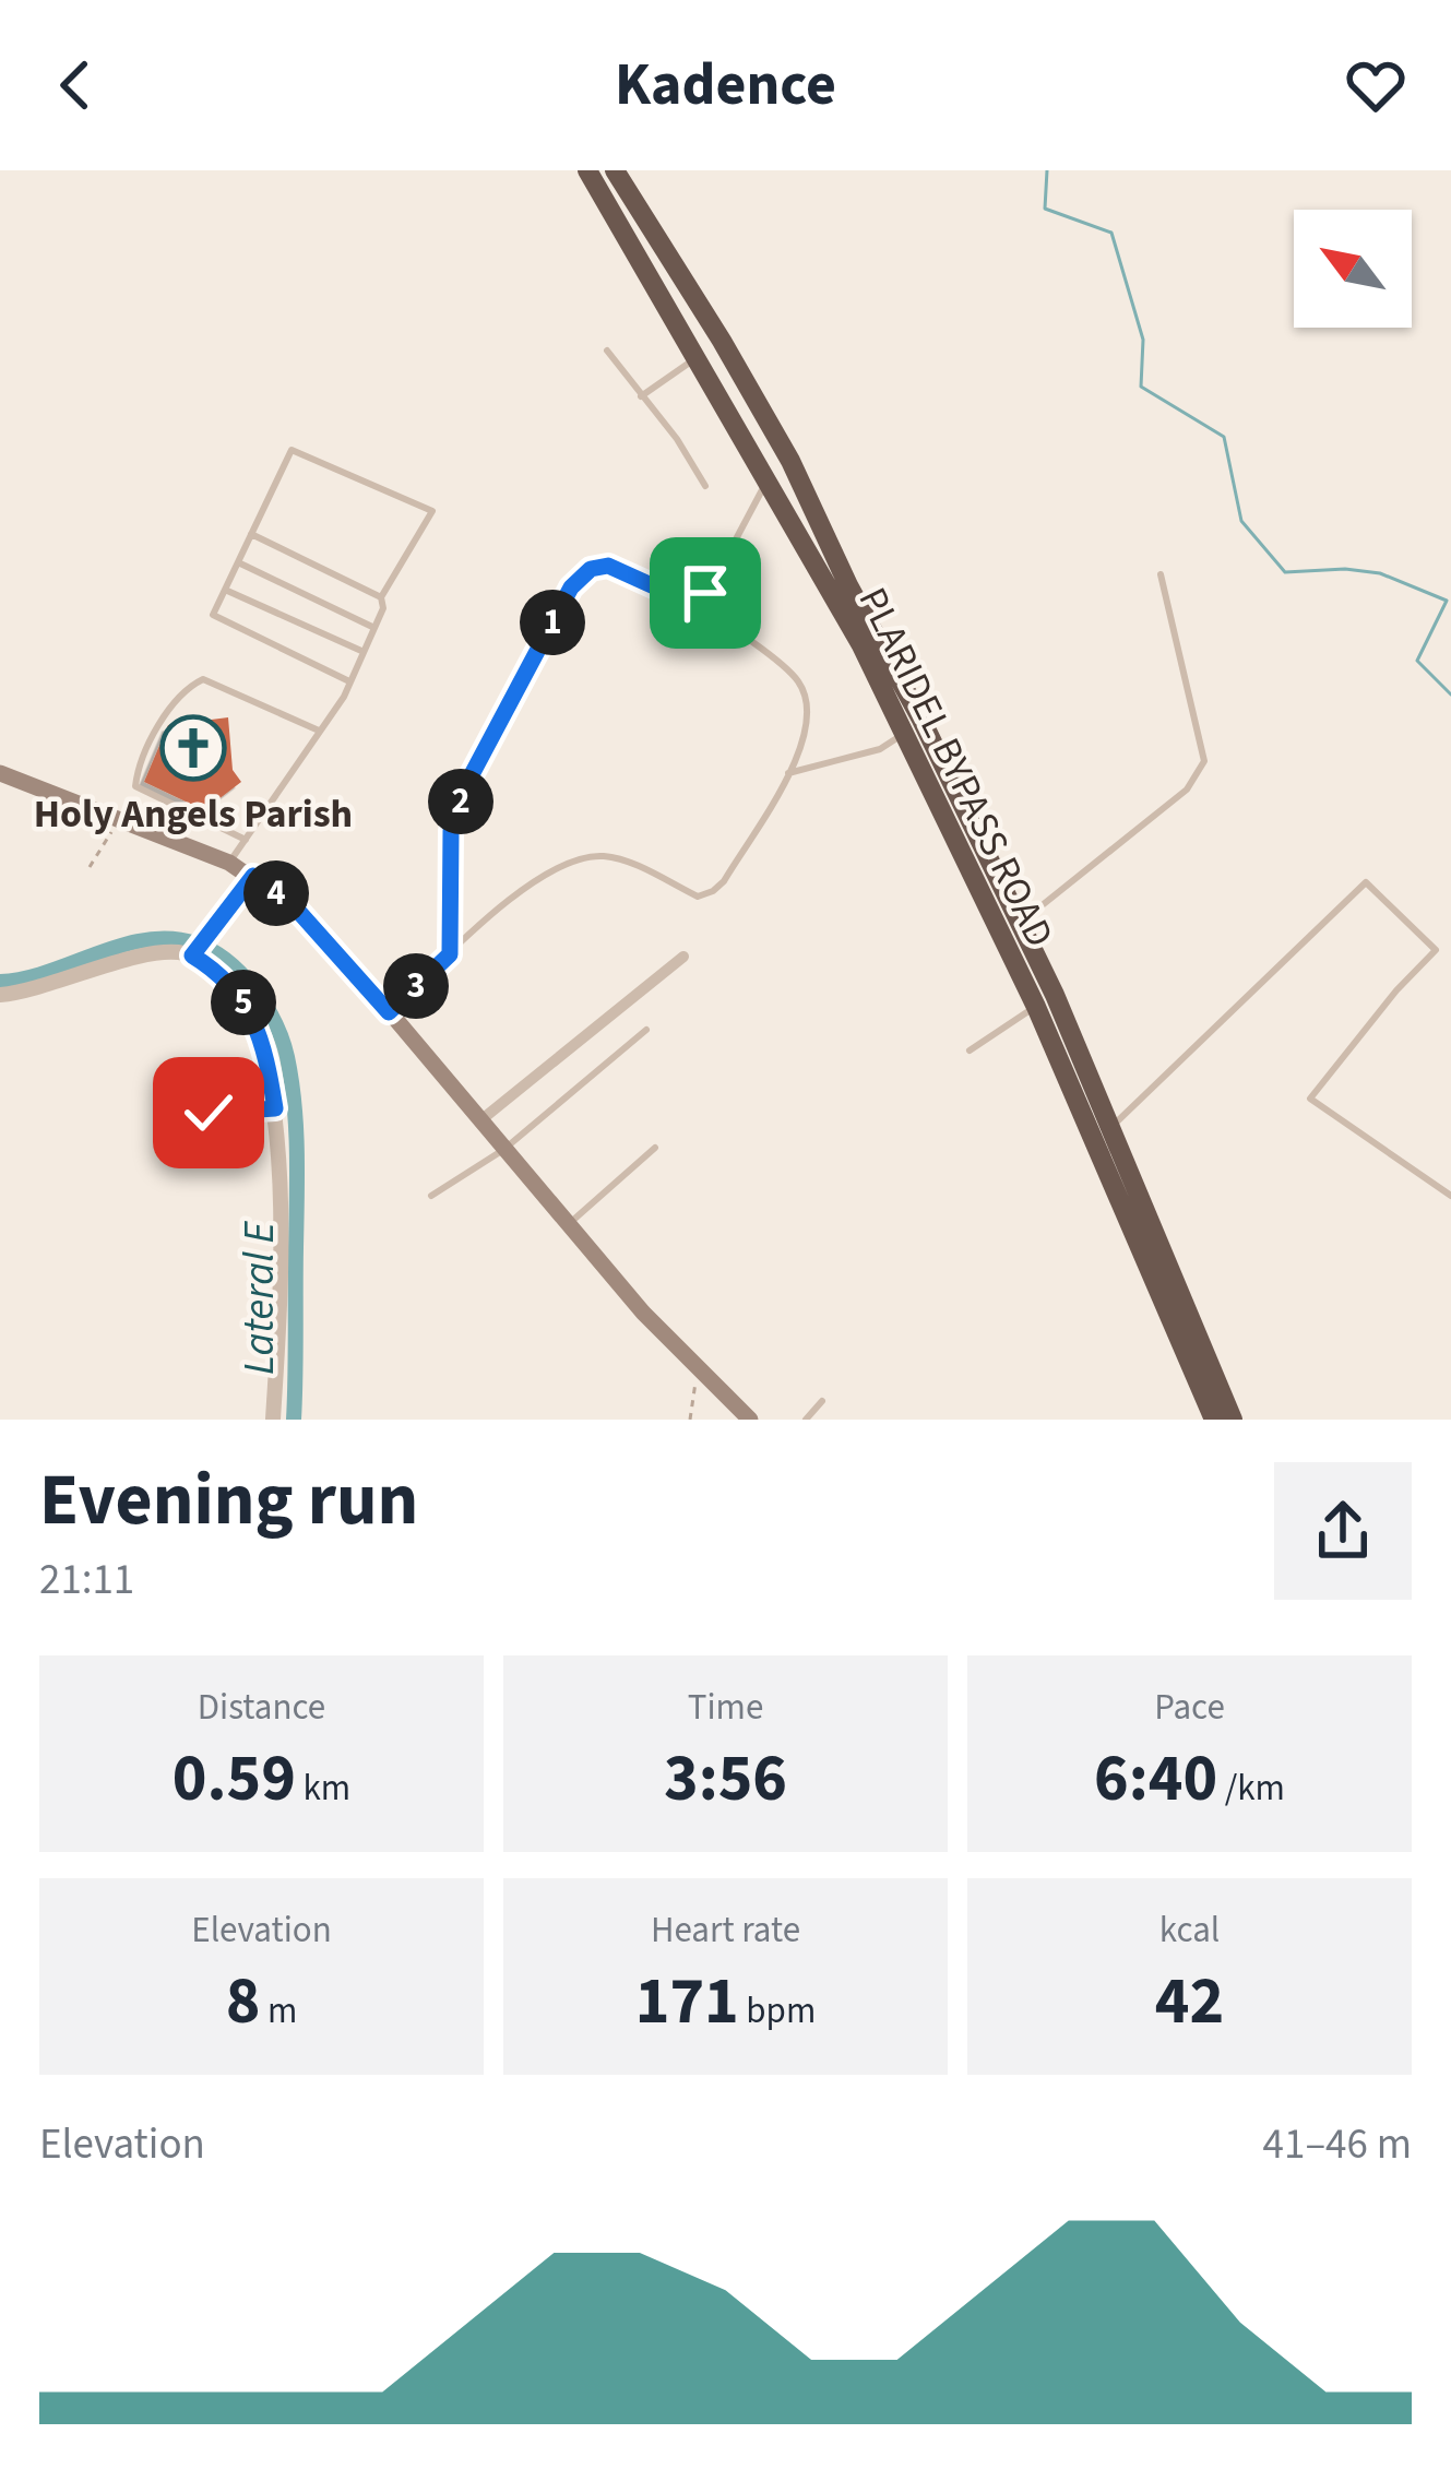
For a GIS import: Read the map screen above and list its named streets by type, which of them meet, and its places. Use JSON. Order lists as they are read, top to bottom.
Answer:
{
  "streets": {
    "highway": ["PLARIDEL BYPASS ROAD"]
  },
  "water": ["Lateral E"],
  "places": {
    "church": ["Holy Angels Parish"]
  },
  "north": "top left",
  "page": {
    "header": "Kadence",
    "pins": [
      "1",
      "2",
      "4",
      "3",
      "5"
    ],
    "heading": ["Evening run", "21:11"],
    "stats": [
      ["Distance", "0.59 km"],
      ["Time", "3:56"],
      ["Pace", "6:40 /km"],
      ["Elevation", "8 m"],
      ["Heart rate", "171 bpm"],
      ["kcal", "42"]
    ],
    "chart": ["Elevation", "41–46 m"]
  }
}
